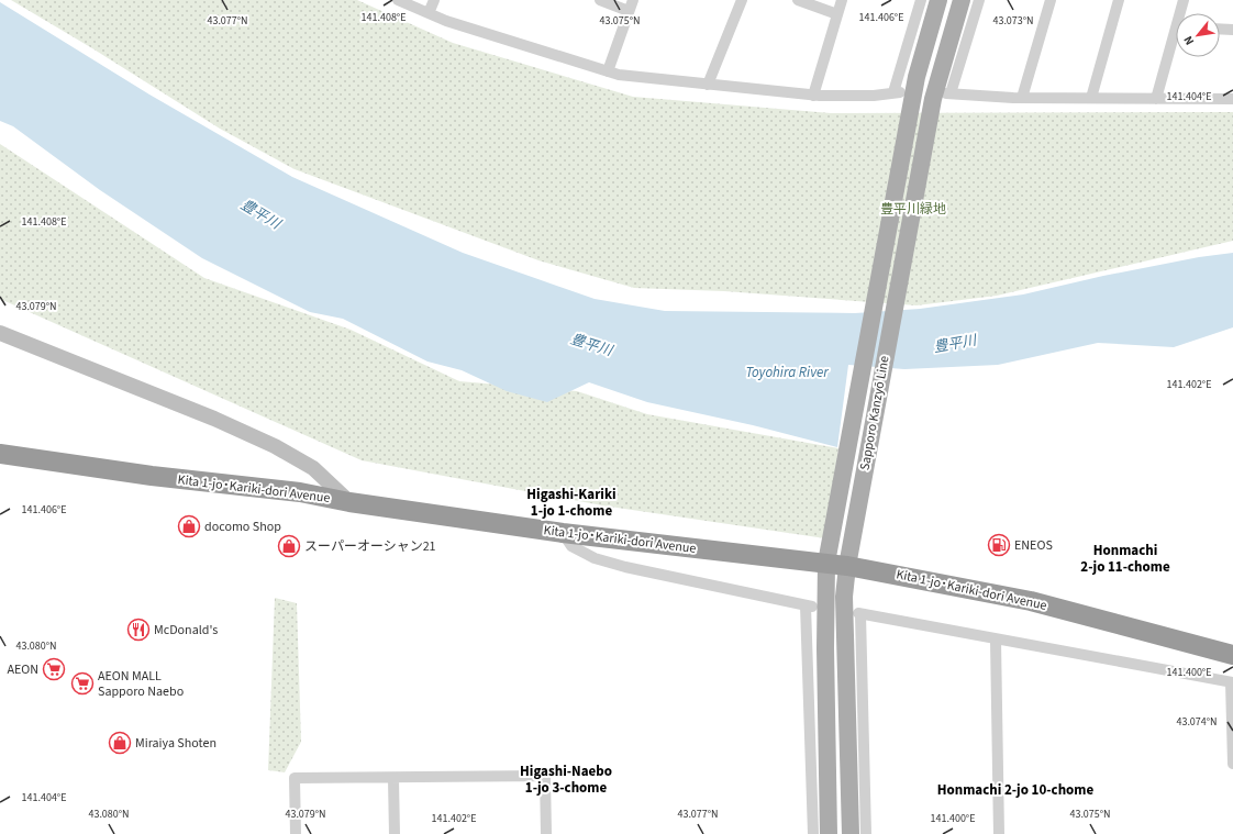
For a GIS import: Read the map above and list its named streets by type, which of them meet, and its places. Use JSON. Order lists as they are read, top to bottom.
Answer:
{
  "streets": {
    "highway": ["Kita 1-jo･Kariki-dori Avenue"],
    "main road": ["Sapporo Kanzyō Line"]
  },
  "crossings": [
    ["Sapporo Kanzyō Line", "Kita 1-jo･Kariki-dori Avenue"]
  ],
  "districts": [
    "Higashi-Kariki 1-jo 1-chome",
    "Honmachi 2-jo 11-chome",
    "Higashi-Naebo 1-jo 3-chome",
    "Honmachi 2-jo 10-chome"
  ],
  "water": ["豊平川", "Toyohira River"],
  "parks": ["豊平川緑地"],
  "places": {
    "shop": ["docomo Shop", "スーパーオーシャン21", "Miraiya Shoten"],
    "fuel station": ["ENEOS"],
    "restaurant": ["McDonald's"],
    "supermarket": ["AEON", "AEON MALL Sapporo Naebo"]
  },
  "north": "bottom left",
  "coordinates": [
    "141.408°E",
    "141.406°E",
    "43.077°N",
    "43.073°N",
    "43.075°N",
    "141.404°E",
    "43.079°N",
    "141.402°E",
    "43.080°N",
    "141.400°E",
    "43.074°N"
  ]
}
